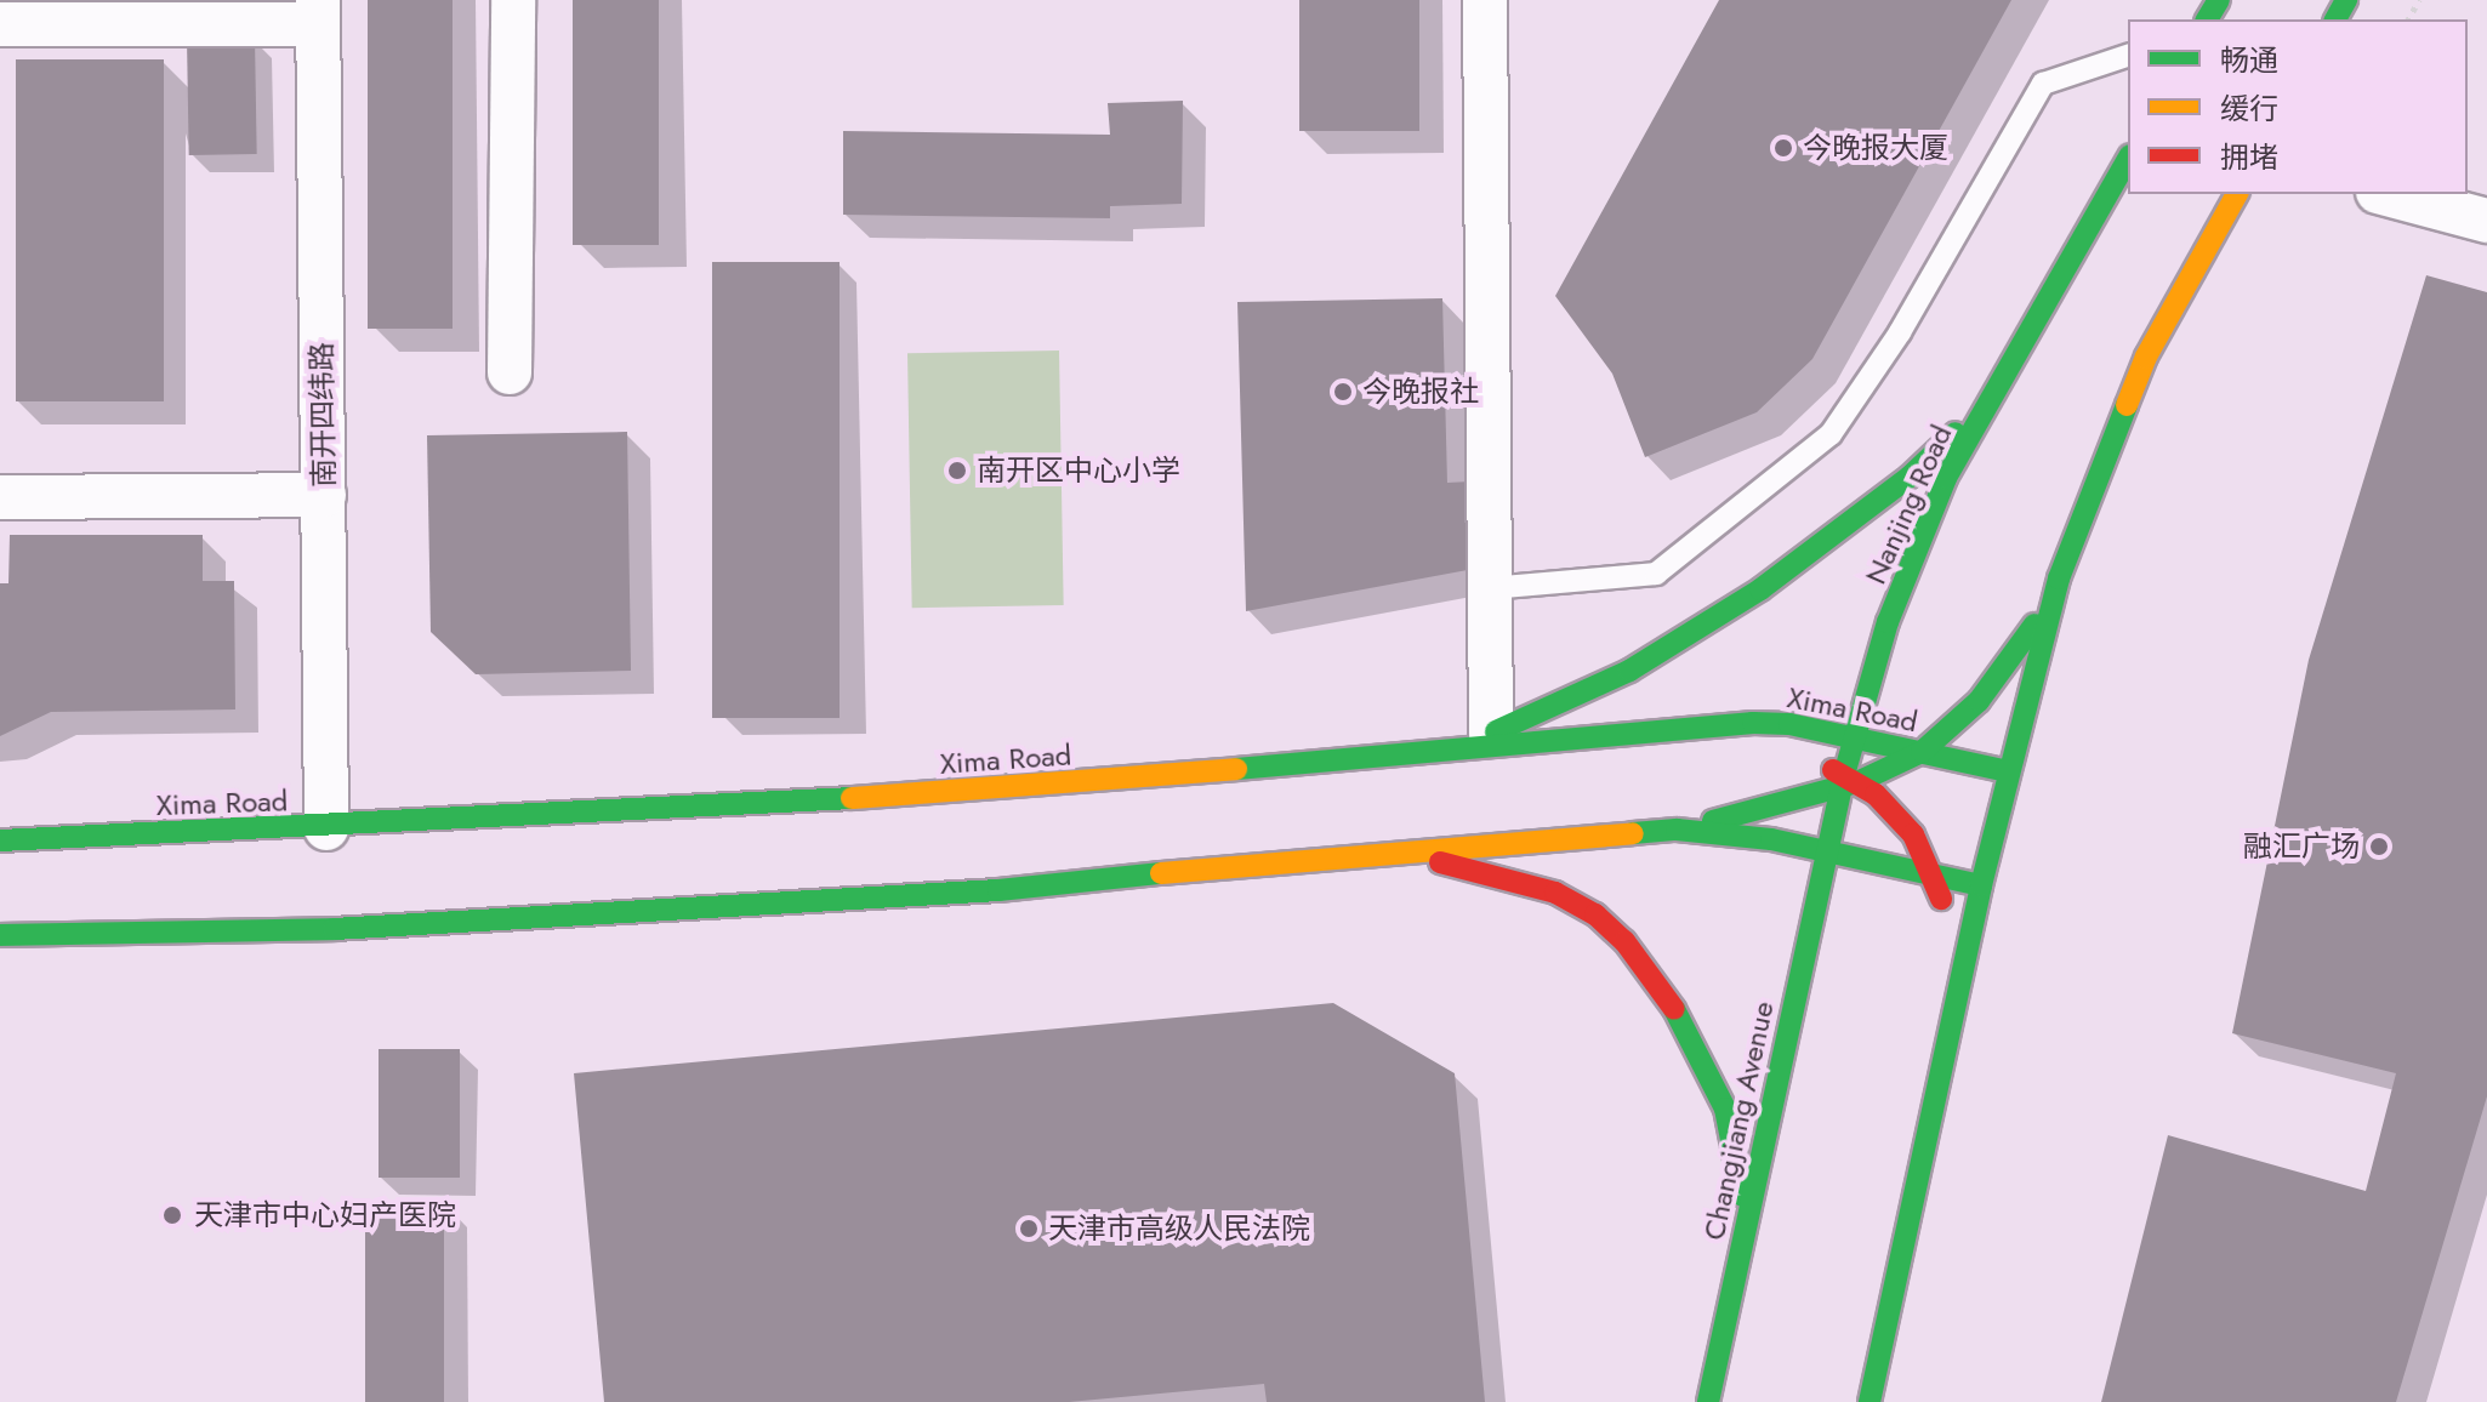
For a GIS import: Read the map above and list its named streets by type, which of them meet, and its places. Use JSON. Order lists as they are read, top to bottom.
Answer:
{
  "streets": {
    "main road": ["Nanjing Road", "Xima Road", "Changjiang Avenue"],
    "street": ["南开四纬路"]
  },
  "crossings": [
    ["南开四纬路", "Xima Road"],
    ["Nanjing Road", "Xima Road"],
    ["Nanjing Road", "Changjiang Avenue"]
  ],
  "places": [
    "今晚报大厦",
    "今晚报社",
    "南开区中心小学",
    "融汇广场",
    "天津市中心妇产医院",
    "天津市高级人民法院"
  ],
  "legend": ["畅通", "缓行", "拥堵"]
}
